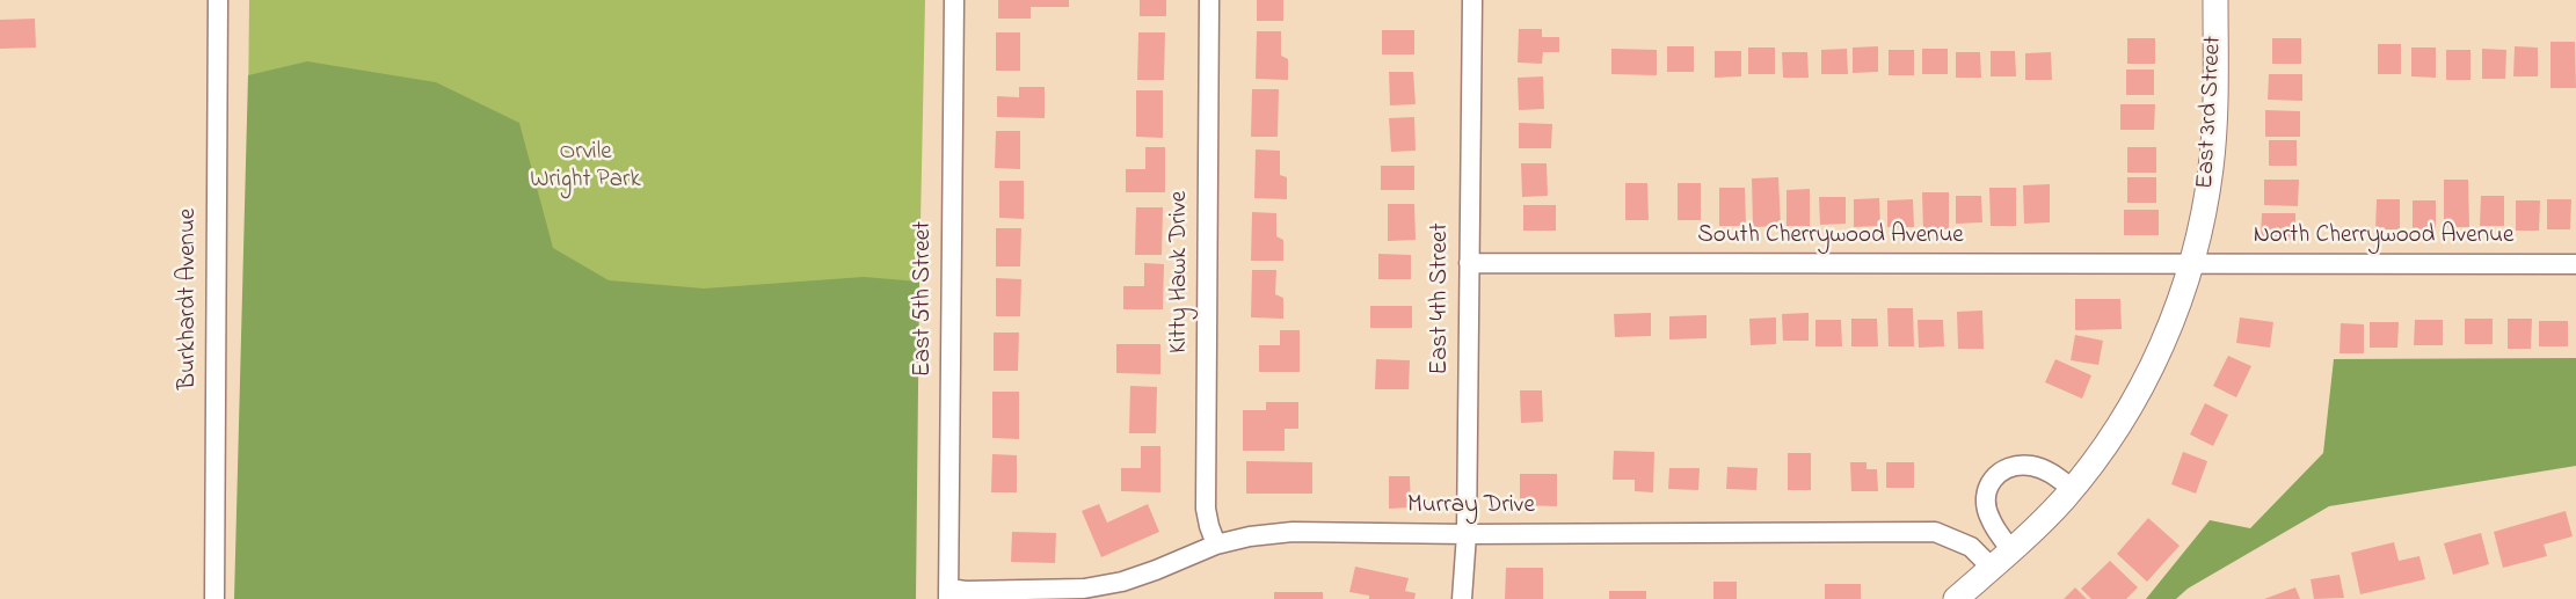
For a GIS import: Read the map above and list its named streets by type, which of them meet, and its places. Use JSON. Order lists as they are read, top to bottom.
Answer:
{
  "streets": {
    "main road": ["East 3rd Street"],
    "street": [
      "South Cherrywood Avenue",
      "North Cherrywood Avenue",
      "Kitty Hawk Drive",
      "Burkhardt Avenue",
      "East 5th Street",
      "East 4th Street",
      "Murray Drive"
    ]
  },
  "crossings": [
    ["East 3rd Street", "South Cherrywood Avenue"],
    ["East 3rd Street", "North Cherrywood Avenue"],
    ["East 3rd Street", "Murray Drive"],
    ["South Cherrywood Avenue", "North Cherrywood Avenue"],
    ["South Cherrywood Avenue", "East 4th Street"],
    ["Kitty Hawk Drive", "Murray Drive"],
    ["East 5th Street", "Murray Drive"],
    ["East 4th Street", "Murray Drive"]
  ],
  "parks": ["Orvile Wright Park"]
}
